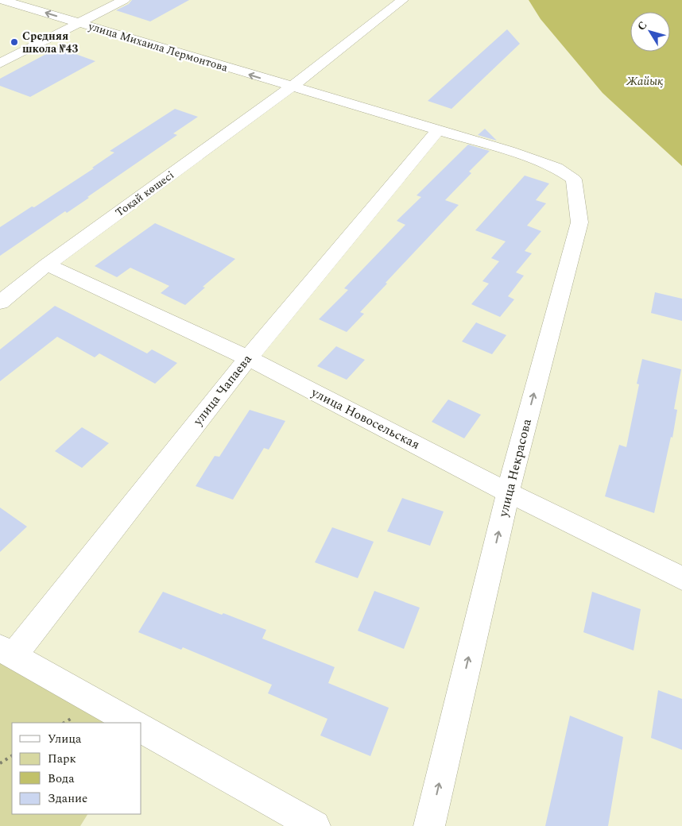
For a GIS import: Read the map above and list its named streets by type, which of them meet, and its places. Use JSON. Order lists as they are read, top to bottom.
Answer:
{
  "streets": {
    "street": [
      "улица Михаила Лермонтова",
      "Тоқай көшесі",
      "улица Чапаева",
      "улица Новосельская",
      "улица Некрасова"
    ]
  },
  "crossings": [
    ["улица Михаила Лермонтова", "Тоқай көшесі"],
    ["улица Михаила Лермонтова", "улица Чапаева"],
    ["улица Михаила Лермонтова", "улица Некрасова"],
    ["Тоқай көшесі", "улица Новосельская"],
    ["улица Чапаева", "улица Новосельская"],
    ["улица Чапаева", "улица Некрасова"],
    ["улица Новосельская", "улица Некрасова"]
  ],
  "one_way": ["улица Михаила Лермонтова", "улица Некрасова"],
  "water": ["Жайық"],
  "places": ["Средняя школа №43"],
  "legend": [
    "Улица",
    "Парк",
    "Вода",
    "Здание"
  ],
  "north": "top left"
}
